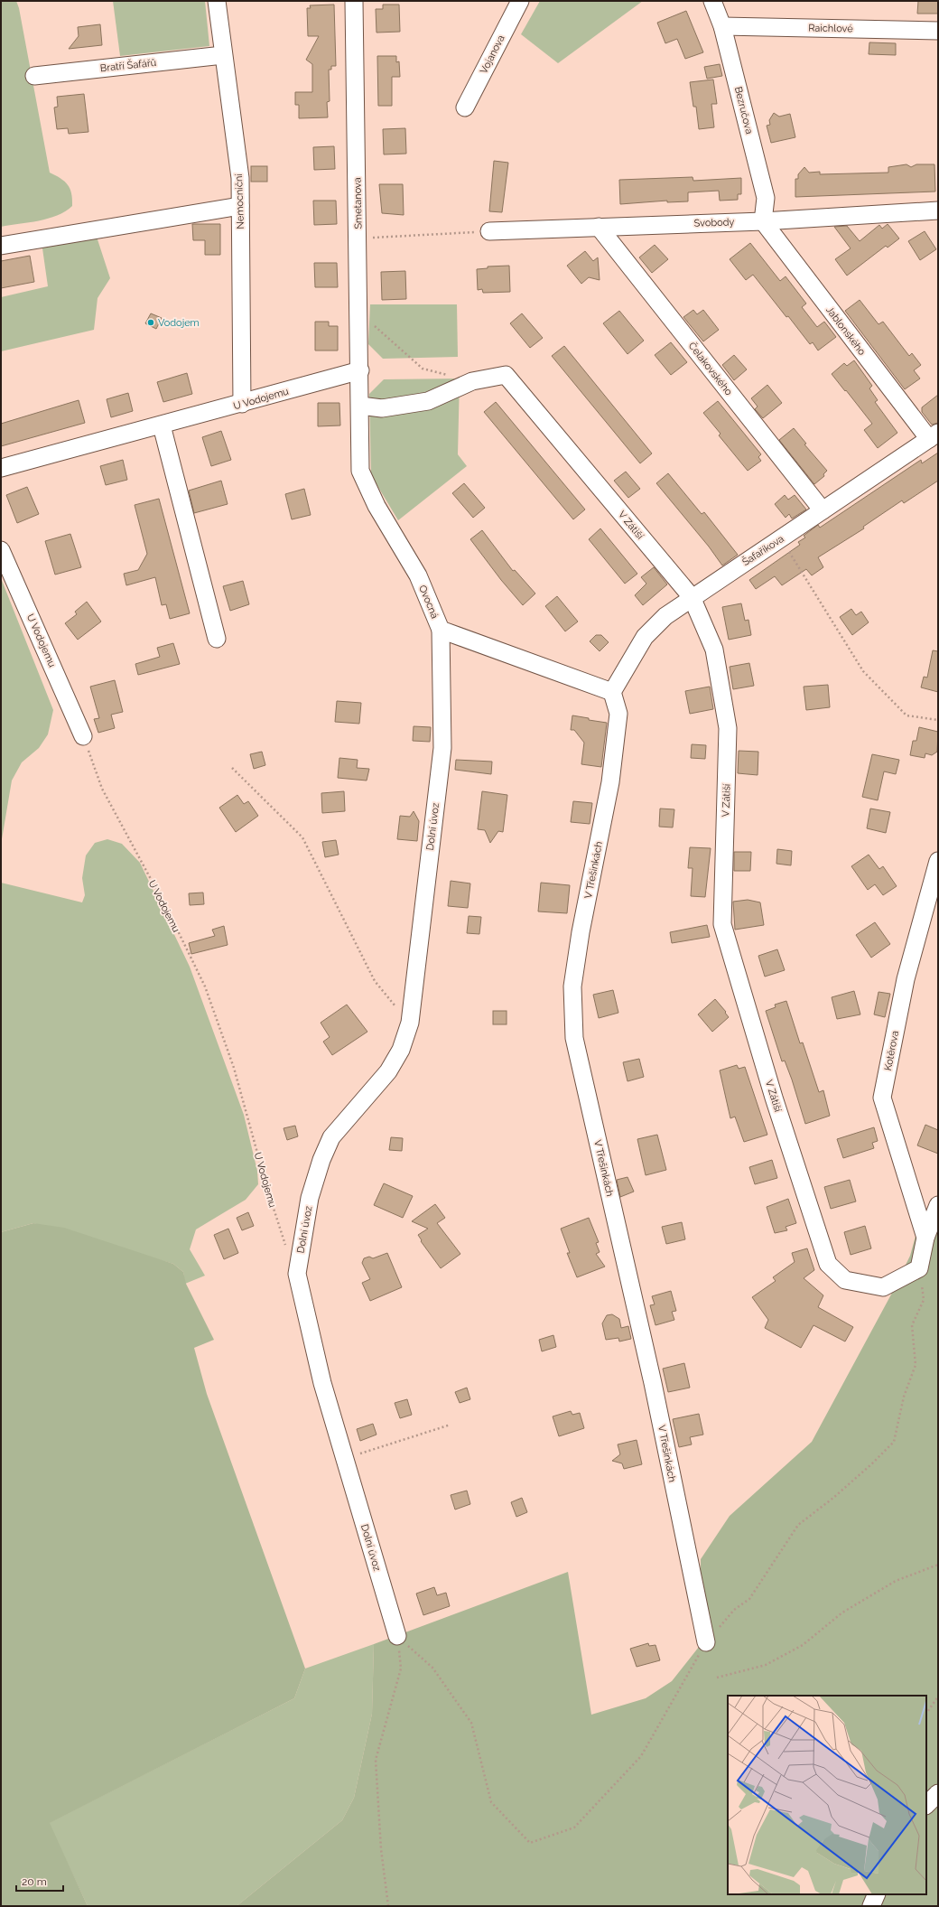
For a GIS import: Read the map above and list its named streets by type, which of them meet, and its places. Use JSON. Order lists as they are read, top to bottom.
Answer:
{
  "streets": {
    "street": [
      "Raichlové",
      "Vojanova",
      "Bratří Šafářů",
      "Bezručova",
      "Nemocniční",
      "Smetanova",
      "Svobody",
      "Jablonského",
      "Čelakovského",
      "U Vodojemu",
      "V Zátiší",
      "Šafaříkova",
      "Ovocná",
      "Dolní úvoz",
      "V Třešinkách",
      "Kotěrova"
    ]
  },
  "crossings": [
    ["Raichlové", "Bezručova"],
    ["Bratří Šafářů", "Nemocniční"],
    ["Bezručova", "Svobody"],
    ["Bezručova", "Jablonského"],
    ["Nemocniční", "U Vodojemu"],
    ["Smetanova", "U Vodojemu"],
    ["Smetanova", "V Zátiší"],
    ["Smetanova", "Ovocná"],
    ["Svobody", "Jablonského"],
    ["Svobody", "Čelakovského"],
    ["Jablonského", "Šafaříkova"],
    ["Čelakovského", "Šafaříkova"],
    ["V Zátiší", "Šafaříkova"],
    ["V Zátiší", "Ovocná"],
    ["Šafaříkova", "Ovocná"],
    ["Šafaříkova", "V Třešinkách"],
    ["Ovocná", "Dolní úvoz"],
    ["Ovocná", "V Třešinkách"]
  ],
  "places": ["Vodojem"],
  "scale_bar": "20 m"
}
